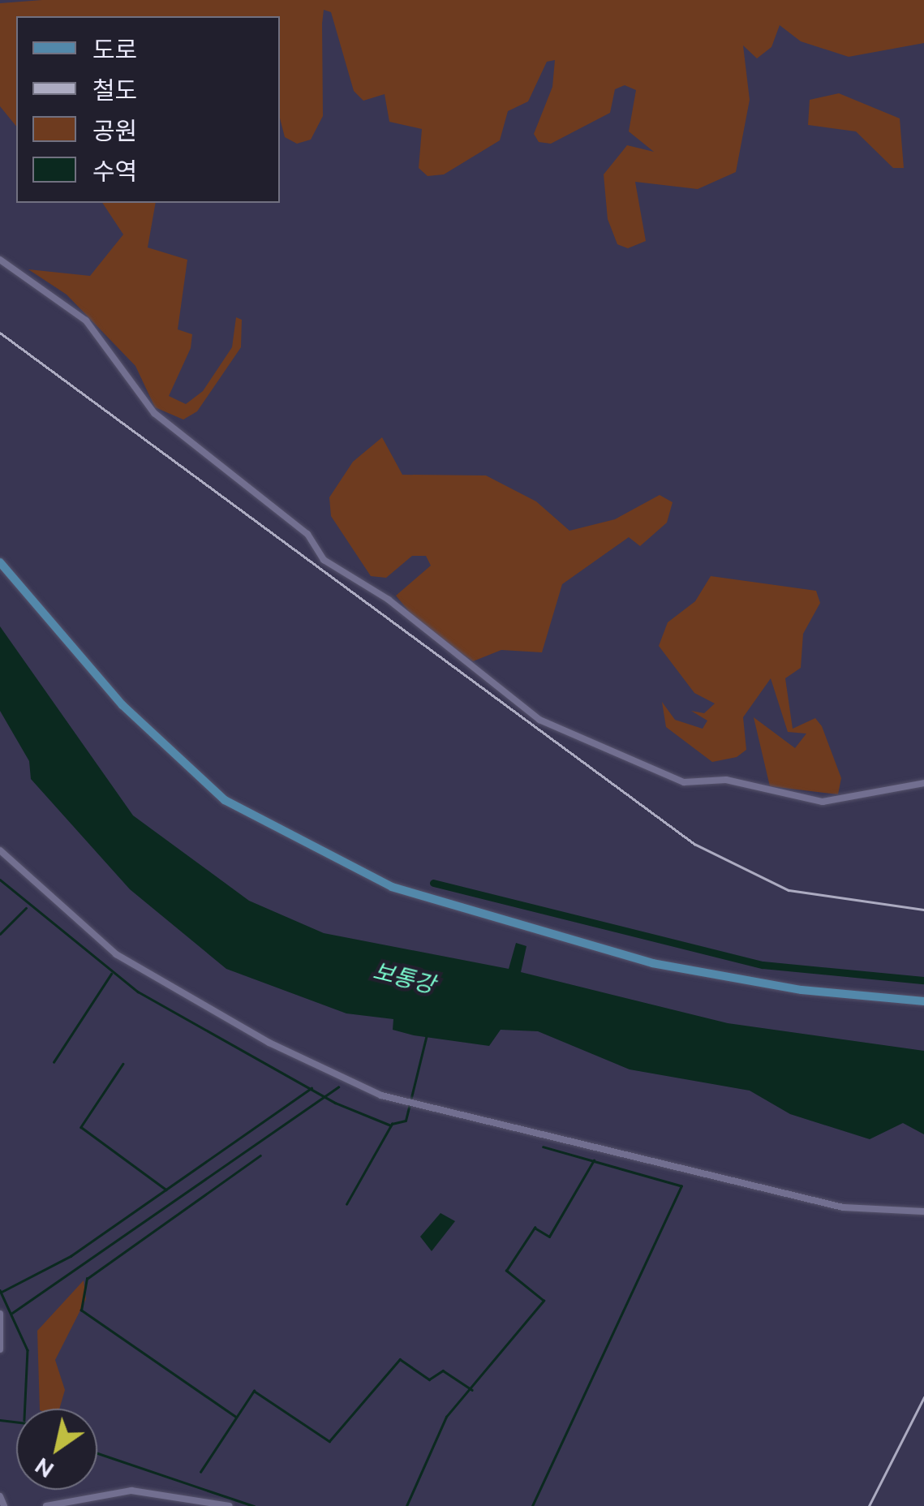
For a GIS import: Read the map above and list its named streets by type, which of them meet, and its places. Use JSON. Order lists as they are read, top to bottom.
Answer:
{
  "water": ["보통강"],
  "legend": [
    "도로",
    "철도",
    "공원",
    "수역"
  ],
  "north": "bottom left"
}
